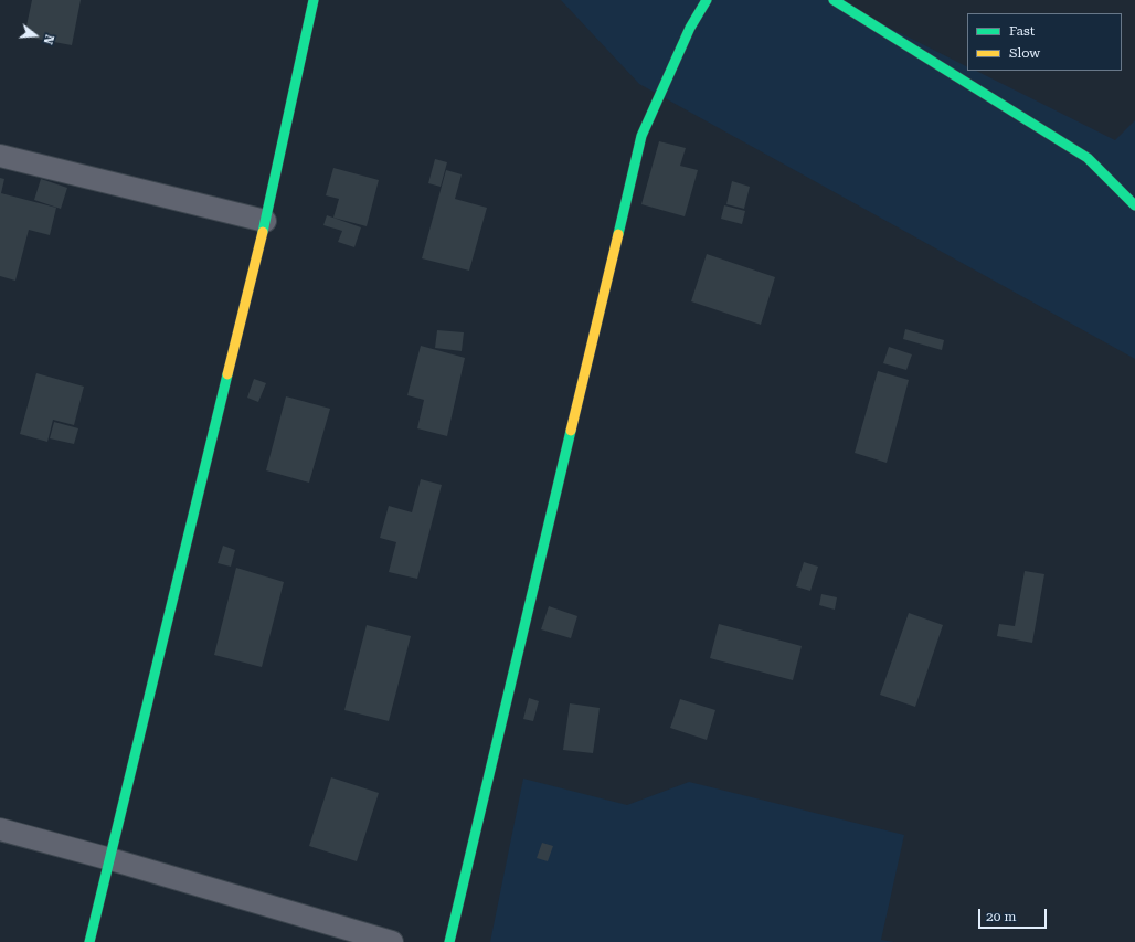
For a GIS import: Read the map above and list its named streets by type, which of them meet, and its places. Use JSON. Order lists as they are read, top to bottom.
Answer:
{
  "legend": ["Fast", "Slow"],
  "scale_bar": "20 m",
  "north": "right"
}
